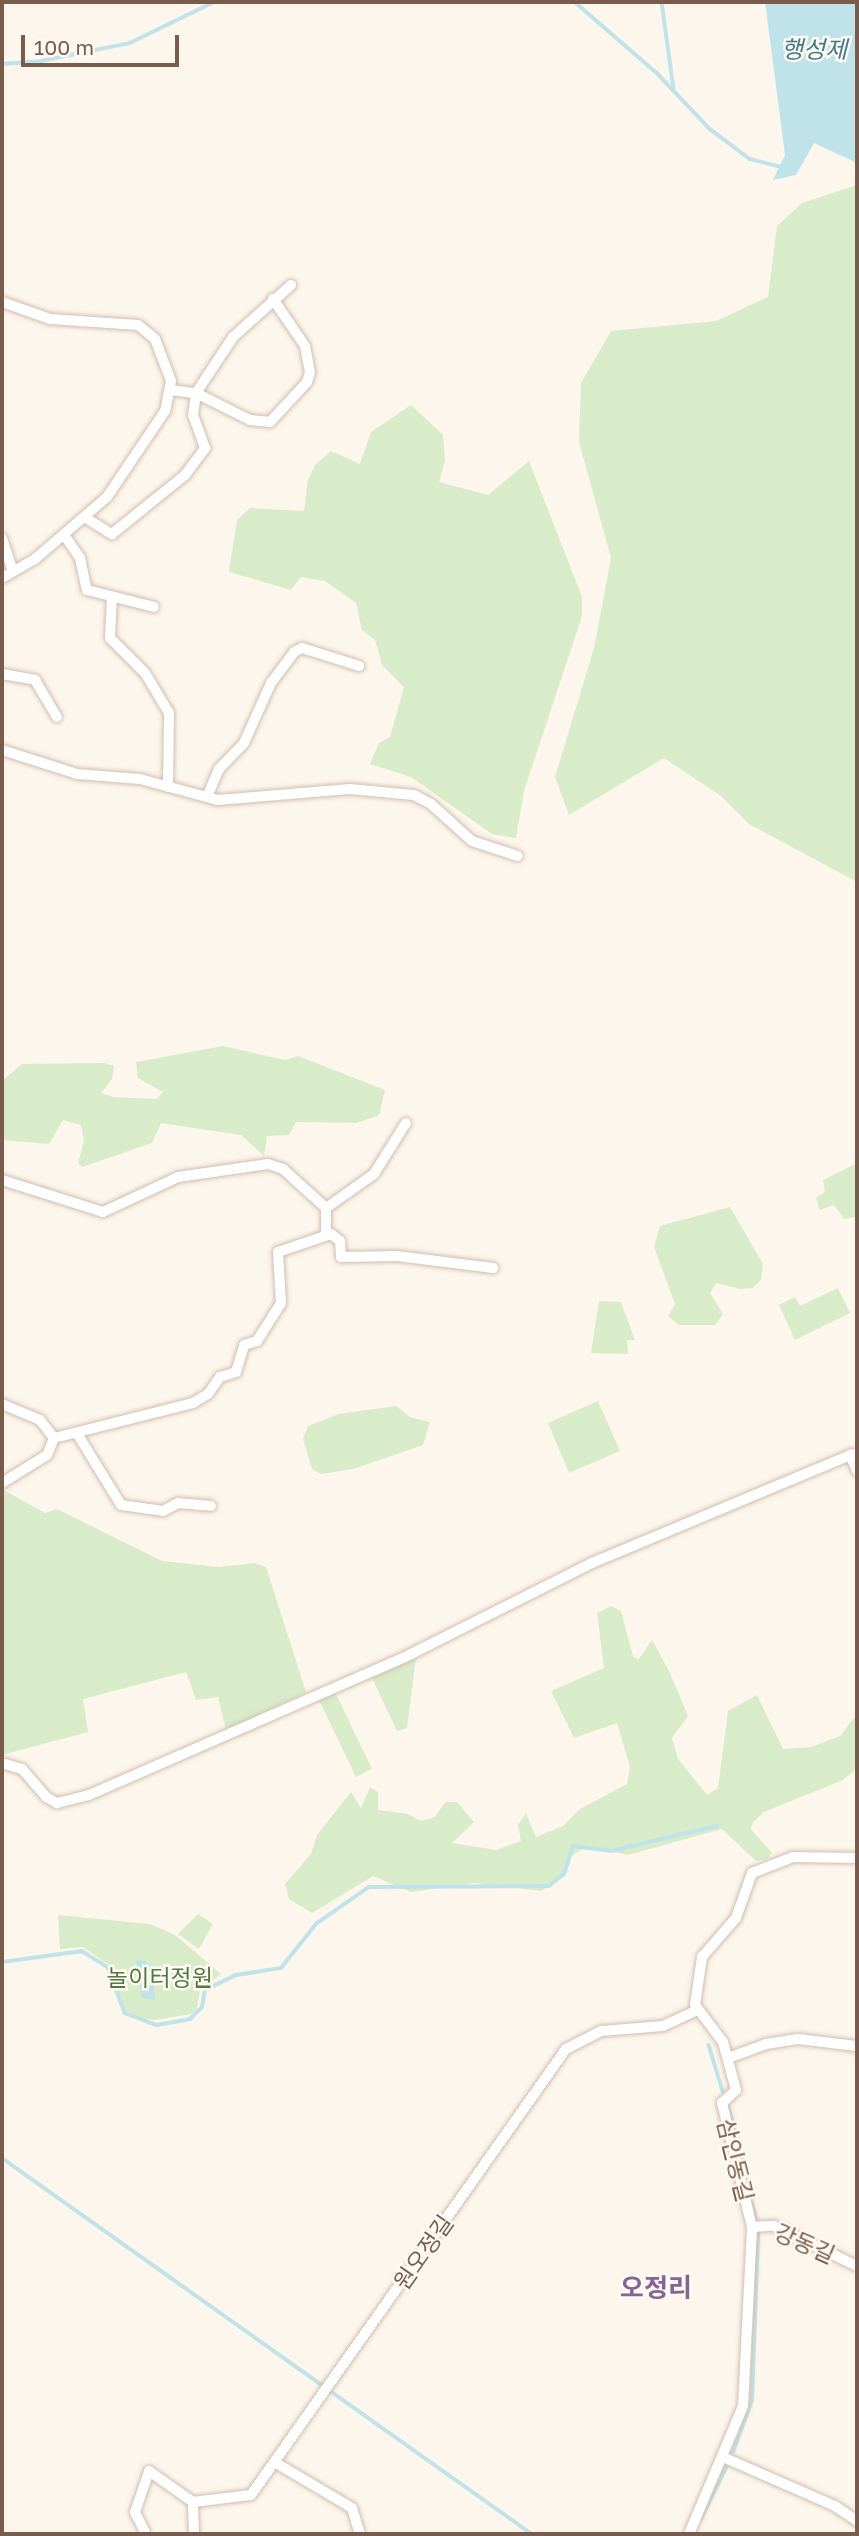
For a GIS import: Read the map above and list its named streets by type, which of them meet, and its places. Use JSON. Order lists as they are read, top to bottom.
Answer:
{
  "streets": {
    "street": ["삼인동길", "강동길", "원오정길"]
  },
  "crossings": [
    ["삼인동길", "강동길"],
    ["삼인동길", "원오정길"]
  ],
  "districts": ["오정리"],
  "water": ["행성제"],
  "parks": ["놀이터정원"],
  "scale_bar": "100 m"
}
